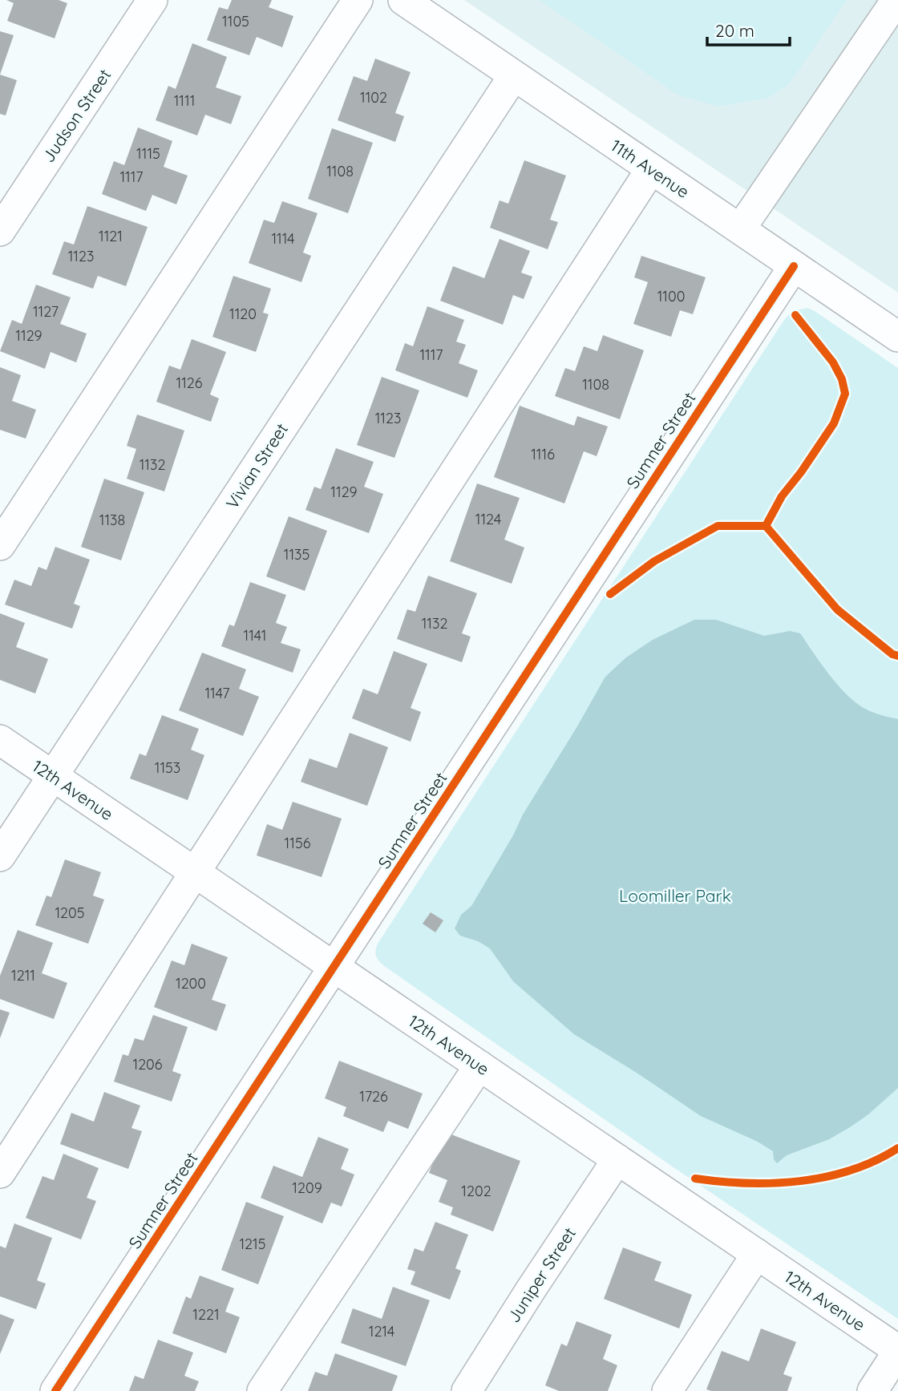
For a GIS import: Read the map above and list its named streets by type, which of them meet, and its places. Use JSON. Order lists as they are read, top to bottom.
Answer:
{
  "streets": {
    "street": [
      "Judson Street",
      "11th Avenue",
      "Sumner Street",
      "Vivian Street",
      "12th Avenue",
      "Juniper Street"
    ]
  },
  "crossings": [
    ["11th Avenue", "Sumner Street"],
    ["11th Avenue", "Vivian Street"],
    ["Sumner Street", "12th Avenue"],
    ["Vivian Street", "12th Avenue"],
    ["12th Avenue", "Juniper Street"]
  ],
  "parks": ["Loomiller Park"],
  "house_numbers": [
    "1105",
    "1102",
    "1111",
    "1115",
    "1108",
    "1117",
    "1121",
    "1114",
    "1123",
    "1100",
    "1127",
    "1120",
    "1129",
    "1117",
    "1126",
    "1108",
    "1123",
    "1116",
    "1132",
    "1129",
    "1124",
    "1138",
    "1135",
    "1132",
    "1141",
    "1147",
    "1153",
    "1156",
    "1205",
    "1211",
    "1200",
    "1206",
    "1726",
    "1209",
    "1202",
    "1215",
    "1221",
    "1214"
  ],
  "scale_bar": "20 m"
}
